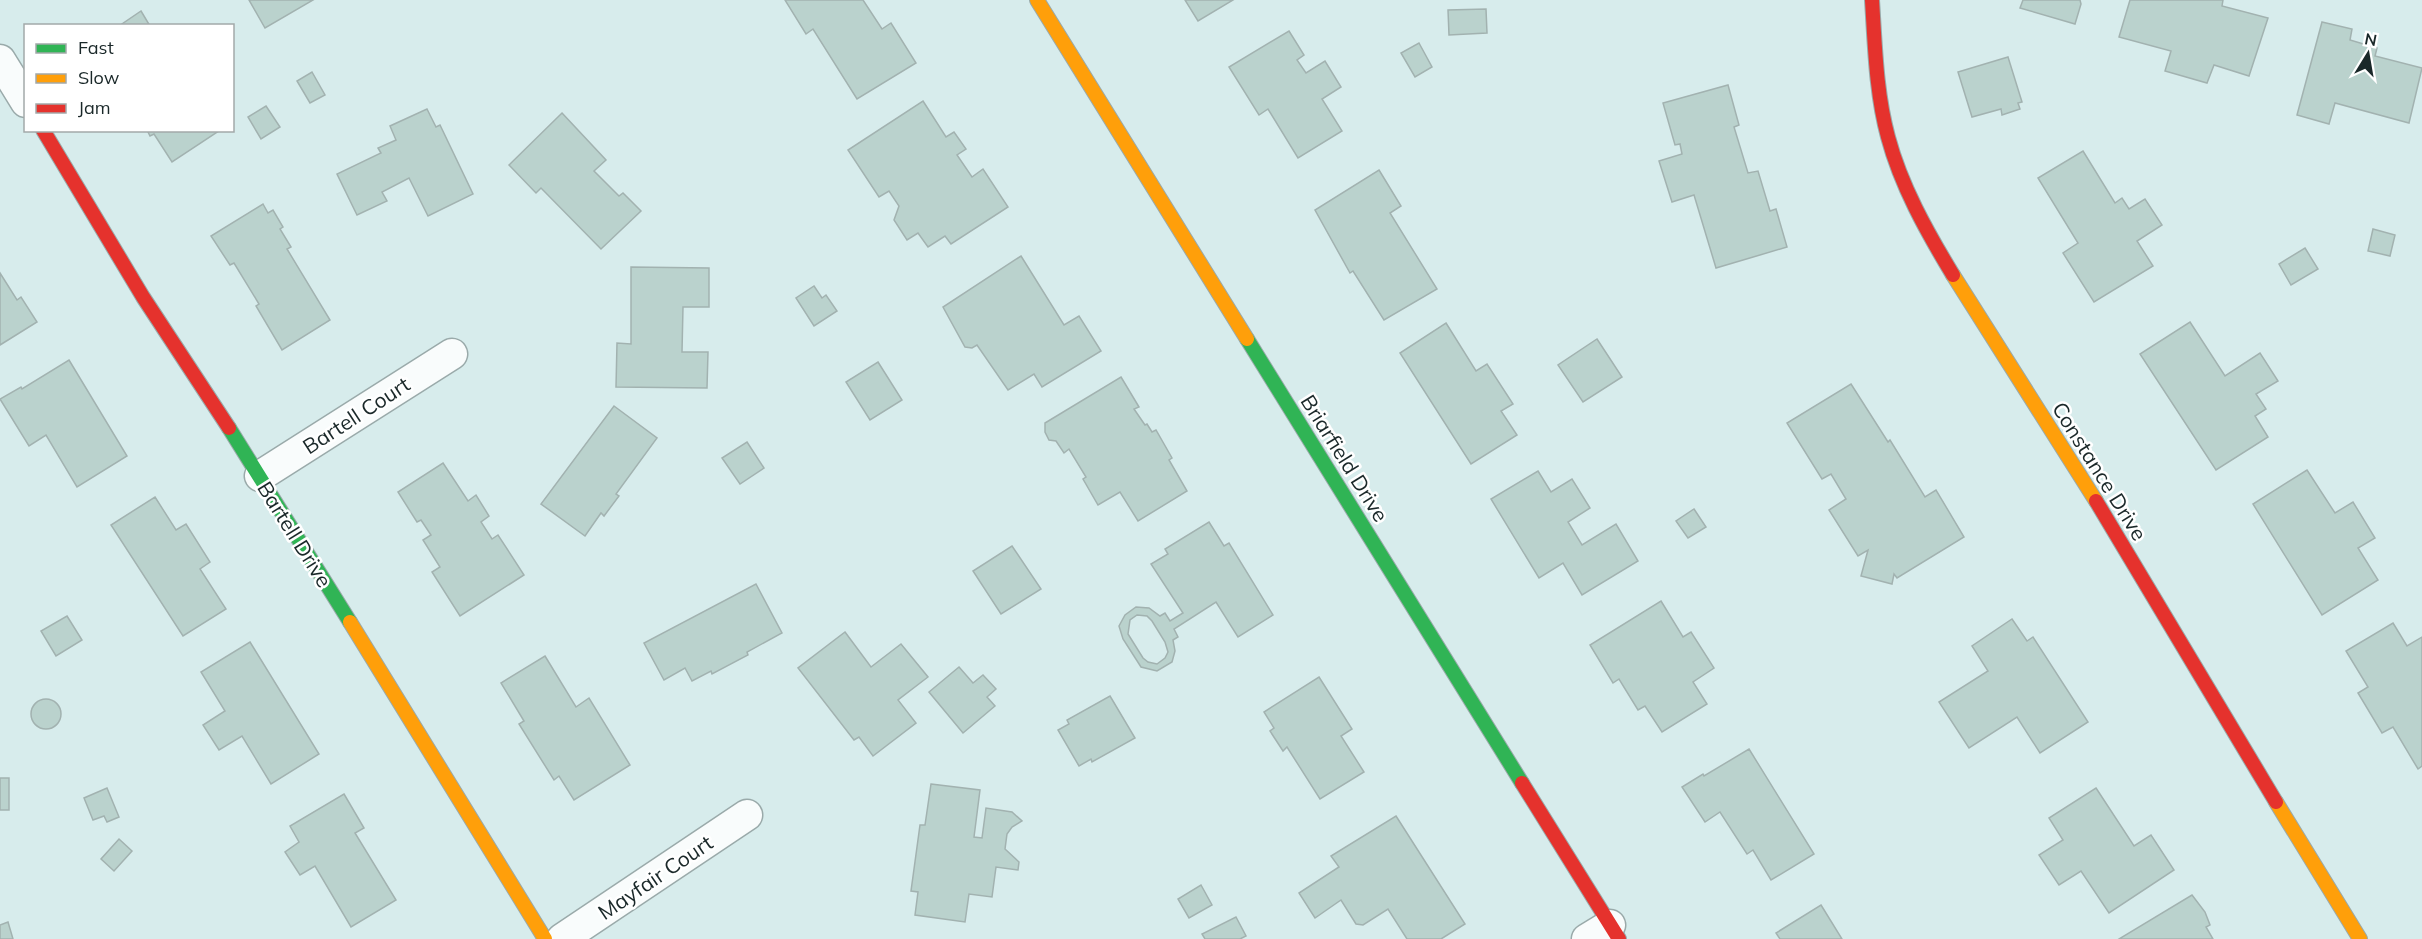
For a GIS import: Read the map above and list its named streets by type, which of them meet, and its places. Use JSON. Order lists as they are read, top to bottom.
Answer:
{
  "streets": {
    "street": [
      "Bartell Court",
      "Briarfield Drive",
      "Constance Drive",
      "Bartell Drive",
      "Mayfair Court"
    ]
  },
  "crossings": [
    ["Bartell Court", "Bartell Drive"]
  ],
  "legend": ["Fast", "Slow", "Jam"],
  "north": "top"
}
